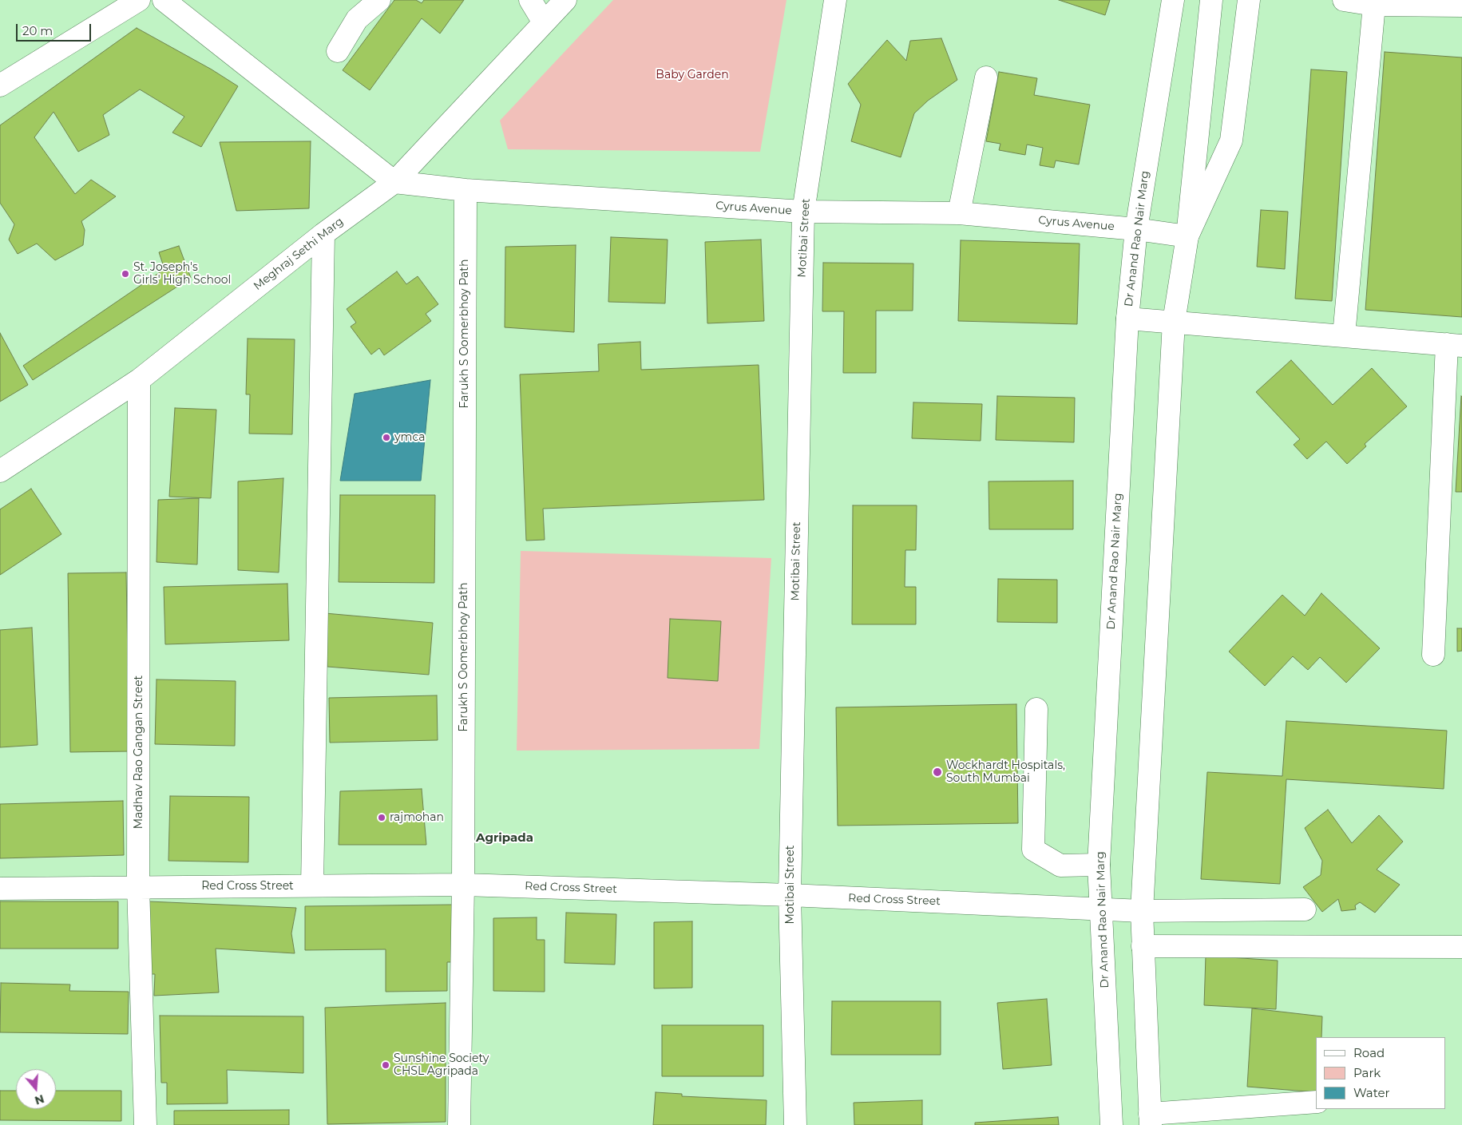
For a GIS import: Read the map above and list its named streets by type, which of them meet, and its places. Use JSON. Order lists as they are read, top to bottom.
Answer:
{
  "streets": {
    "street": [
      "Cyrus Avenue",
      "Motibai Street",
      "Dr Anand Rao Nair Marg",
      "Meghraj Sethi Marg",
      "Farukh S Oomerbhoy Path",
      "Madhav Rao Gangan Street",
      "Red Cross Street"
    ]
  },
  "crossings": [
    ["Cyrus Avenue", "Motibai Street"],
    ["Cyrus Avenue", "Dr Anand Rao Nair Marg"],
    ["Cyrus Avenue", "Meghraj Sethi Marg"],
    ["Cyrus Avenue", "Farukh S Oomerbhoy Path"],
    ["Motibai Street", "Red Cross Street"],
    ["Dr Anand Rao Nair Marg", "Red Cross Street"],
    ["Meghraj Sethi Marg", "Madhav Rao Gangan Street"],
    ["Farukh S Oomerbhoy Path", "Red Cross Street"],
    ["Madhav Rao Gangan Street", "Red Cross Street"]
  ],
  "districts": ["Agripada"],
  "parks": ["Baby Garden"],
  "places": [
    "St. Joseph's Girls' High School",
    "ymca",
    "Wockhardt Hospitals, South Mumbai",
    "rajmohan",
    "Sunshine Society CHSL Agripada"
  ],
  "legend": ["Road", "Park", "Water"],
  "scale_bar": "20 m",
  "north": "bottom"
}
